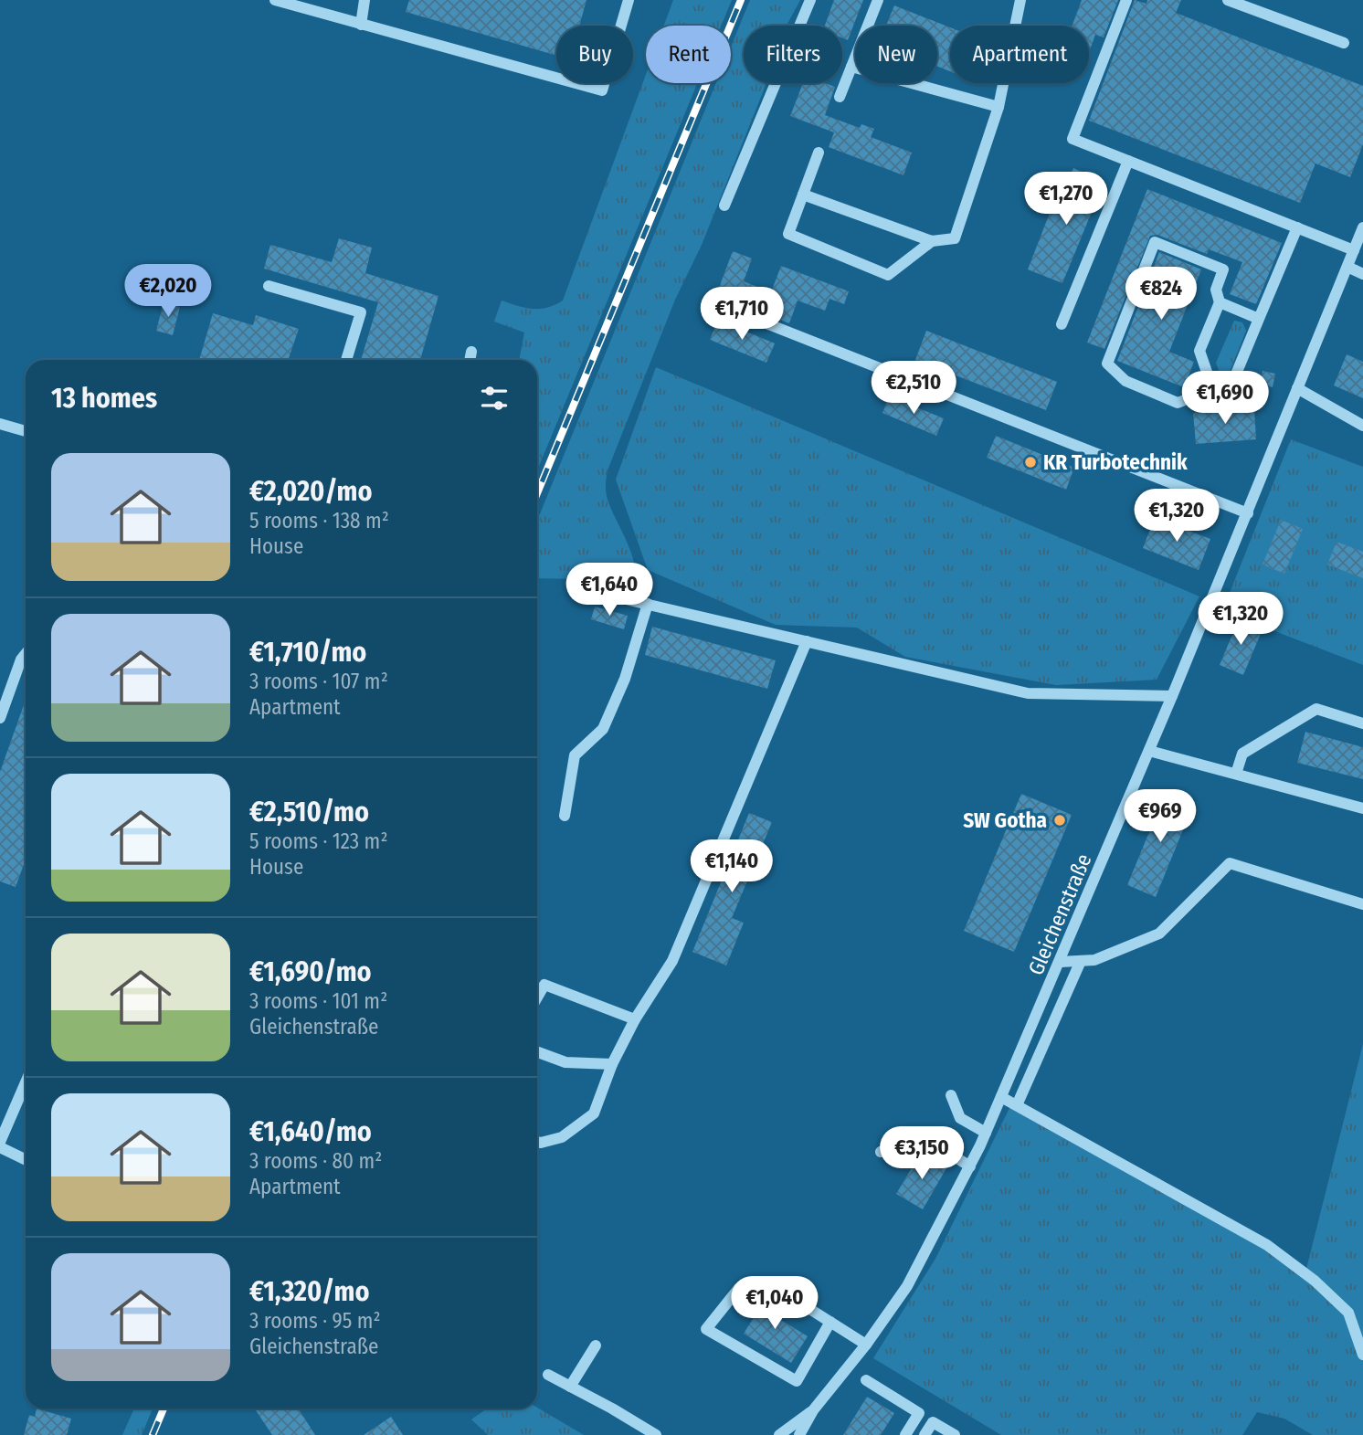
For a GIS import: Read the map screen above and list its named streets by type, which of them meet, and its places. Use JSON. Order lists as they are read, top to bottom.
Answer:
{
  "streets": {
    "street": ["Gleichenstraße"]
  },
  "places": ["KR Turbotechnik", "SW Gotha"],
  "page": {
    "chip": [
      "Buy",
      "Rent",
      "Filters",
      "New",
      "Apartment"
    ],
    "price": [
      "€1,270",
      "€2,020",
      "€824",
      "€1,710",
      "€2,510",
      "€1,690",
      "€1,320",
      "€1,640",
      "€1,320",
      "€969",
      "€1,140",
      "€3,150",
      "€1,040"
    ],
    "heading": "13 homes",
    "list": [
      {
        "name": "€2,020/mo",
        "note": "5 rooms · 138 m² · House"
      },
      {
        "name": "€1,710/mo",
        "note": "3 rooms · 107 m² · Apartment"
      },
      {
        "name": "€2,510/mo",
        "note": "5 rooms · 123 m² · House"
      },
      {
        "name": "€1,690/mo",
        "note": "3 rooms · 101 m² · Gleichenstraße"
      },
      {
        "name": "€1,640/mo",
        "note": "3 rooms · 80 m² · Apartment"
      },
      {
        "name": "€1,320/mo",
        "note": "3 rooms · 95 m² · Gleichenstraße"
      }
    ]
  }
}
